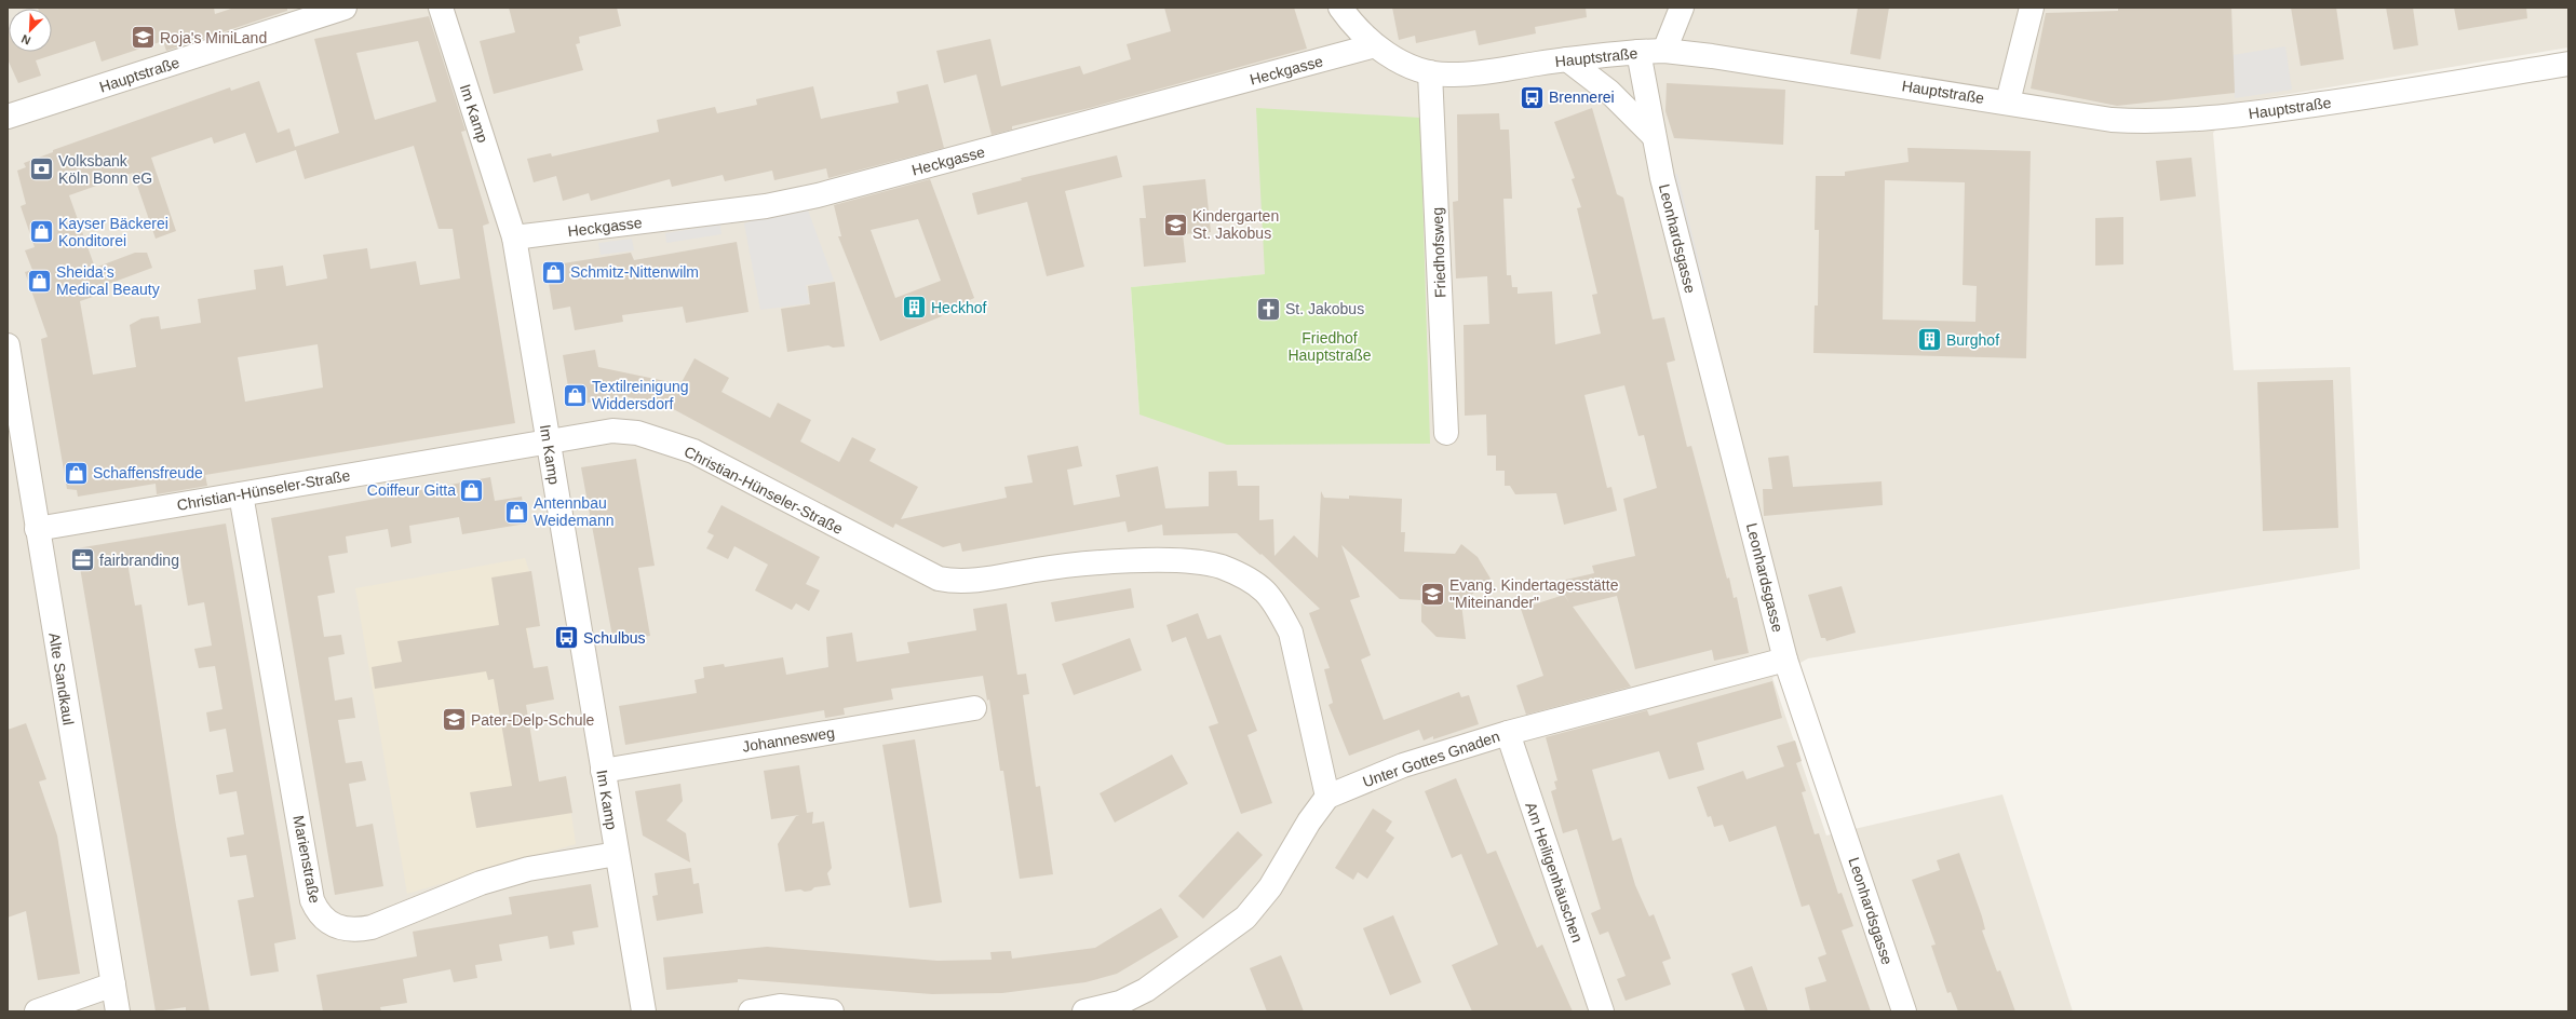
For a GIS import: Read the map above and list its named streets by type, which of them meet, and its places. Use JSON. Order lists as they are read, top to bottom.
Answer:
{
  "streets": {
    "street": [
      "Hauptstraße",
      "Heckgasse",
      "Im Kamp",
      "Leonhardsgasse",
      "Friedhofsweg",
      "Christian-Hünseler-Straße",
      "Alte Sandkaul",
      "Johannesweg",
      "Unter Gottes Gnaden",
      "Marienstraße",
      "Am Heiligenhäuschen"
    ]
  },
  "crossings": [
    ["Hauptstraße", "Heckgasse"],
    ["Hauptstraße", "Leonhardsgasse"],
    ["Hauptstraße", "Friedhofsweg"],
    ["Heckgasse", "Im Kamp"],
    ["Im Kamp", "Christian-Hünseler-Straße"],
    ["Im Kamp", "Johannesweg"],
    ["Im Kamp", "Marienstraße"],
    ["Leonhardsgasse", "Unter Gottes Gnaden"],
    ["Christian-Hünseler-Straße", "Alte Sandkaul"],
    ["Christian-Hünseler-Straße", "Unter Gottes Gnaden"],
    ["Christian-Hünseler-Straße", "Marienstraße"],
    ["Unter Gottes Gnaden", "Am Heiligenhäuschen"]
  ],
  "parks": ["Friedhof Hauptstraße"],
  "places": {
    "school or university": [
      "Roja's MiniLand",
      "Kindergarten St. Jakobus",
      "Evang. Kindertagesstätte \"Miteinander\"",
      "Pater-Delp-Schule"
    ],
    "bus stop": ["Brennerei", "Schulbus"],
    "bank": ["Volksbank Köln Bonn eG"],
    "shop": [
      "Kayser Bäckerei Konditorei",
      "Schmitz-Nittenwilm",
      "Sheida‘s Medical Beauty",
      "Textilreinigung Widdersdorf",
      "Schaffensfreude",
      "Coiffeur Gitta",
      "Antennbau Weidemann"
    ],
    "building": ["Heckhof", "Burghof"],
    "church": ["St. Jakobus"],
    "office": ["fairbranding"]
  },
  "north": "bottom left"
}
